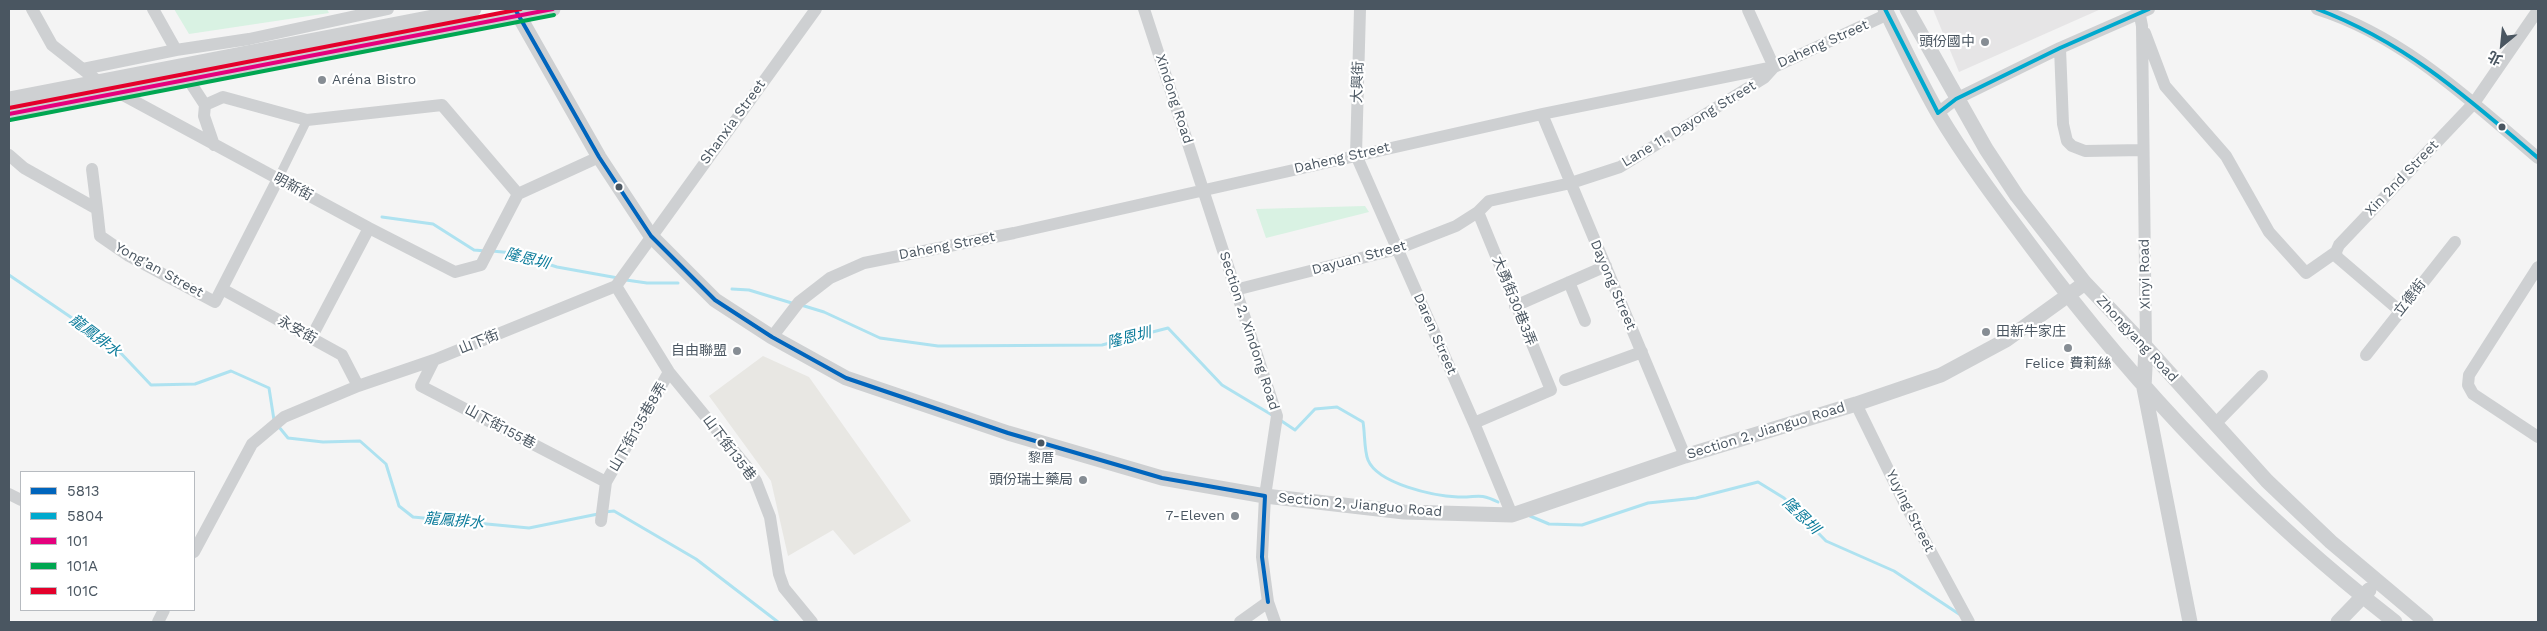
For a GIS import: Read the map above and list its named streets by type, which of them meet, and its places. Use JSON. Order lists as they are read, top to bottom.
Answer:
{
  "streets": {
    "street": [
      "Daheng Street",
      "大興街",
      "Xindong Road",
      "Shanxia Street",
      "Lane 11, Dayong Street",
      "Xin 2nd Street",
      "明新街",
      "Dayuan Street",
      "Yong’an Street",
      "Xinyi Road",
      "Dayong Street",
      "立德街",
      "大勇街30巷3弄",
      "永安街",
      "Section 2, Xindong Road",
      "Daren Street",
      "Zhongyang Road",
      "山下街",
      "山下街155巷",
      "山下街135巷8弄",
      "Section 2, Jianguo Road",
      "山下街135巷",
      "Yuying Street"
    ]
  },
  "crossings": [
    ["Daheng Street", "大興街"],
    ["Daheng Street", "Xindong Road"],
    ["Daheng Street", "Lane 11, Dayong Street"],
    ["Daheng Street", "Dayong Street"],
    ["Daheng Street", "Section 2, Xindong Road"],
    ["Daheng Street", "Daren Street"],
    ["Daheng Street", "Zhongyang Road"],
    ["Daheng Street", "Section 2, Jianguo Road"],
    ["大興街", "Daren Street"],
    ["Xindong Road", "Section 2, Xindong Road"],
    ["Shanxia Street", "Section 2, Jianguo Road"],
    ["Lane 11, Dayong Street", "Dayuan Street"],
    ["Lane 11, Dayong Street", "Dayong Street"],
    ["Lane 11, Dayong Street", "大勇街30巷3弄"],
    ["Xin 2nd Street", "Xinyi Road"],
    ["Dayuan Street", "大勇街30巷3弄"],
    ["Dayuan Street", "Section 2, Xindong Road"],
    ["Dayuan Street", "Daren Street"],
    ["Yong’an Street", "永安街"],
    ["Xinyi Road", "Zhongyang Road"],
    ["Dayong Street", "Section 2, Jianguo Road"],
    ["大勇街30巷3弄", "Daren Street"],
    ["永安街", "山下街"],
    ["Section 2, Xindong Road", "Section 2, Jianguo Road"],
    ["Daren Street", "Section 2, Jianguo Road"],
    ["Zhongyang Road", "Section 2, Jianguo Road"],
    ["山下街", "山下街155巷"],
    ["山下街", "山下街135巷"],
    ["山下街155巷", "山下街135巷8弄"],
    ["山下街135巷8弄", "山下街135巷"],
    ["Section 2, Jianguo Road", "Yuying Street"]
  ],
  "water": ["隆恩圳", "龍鳳排水"],
  "places": [
    "頭份國中",
    "Aréna Bistro",
    "田新牛家庄",
    "Felice 費莉絲",
    "自由聯盟",
    "黎厝",
    "頭份瑞士藥局",
    "7-Eleven"
  ],
  "lines": [
    "transit line 5813",
    "transit line 5804",
    "transit line 101",
    "transit line 101C",
    "transit line 101A"
  ],
  "legend": [
    "5813",
    "5804",
    "101",
    "101A",
    "101C"
  ],
  "north": "bottom left"
}
